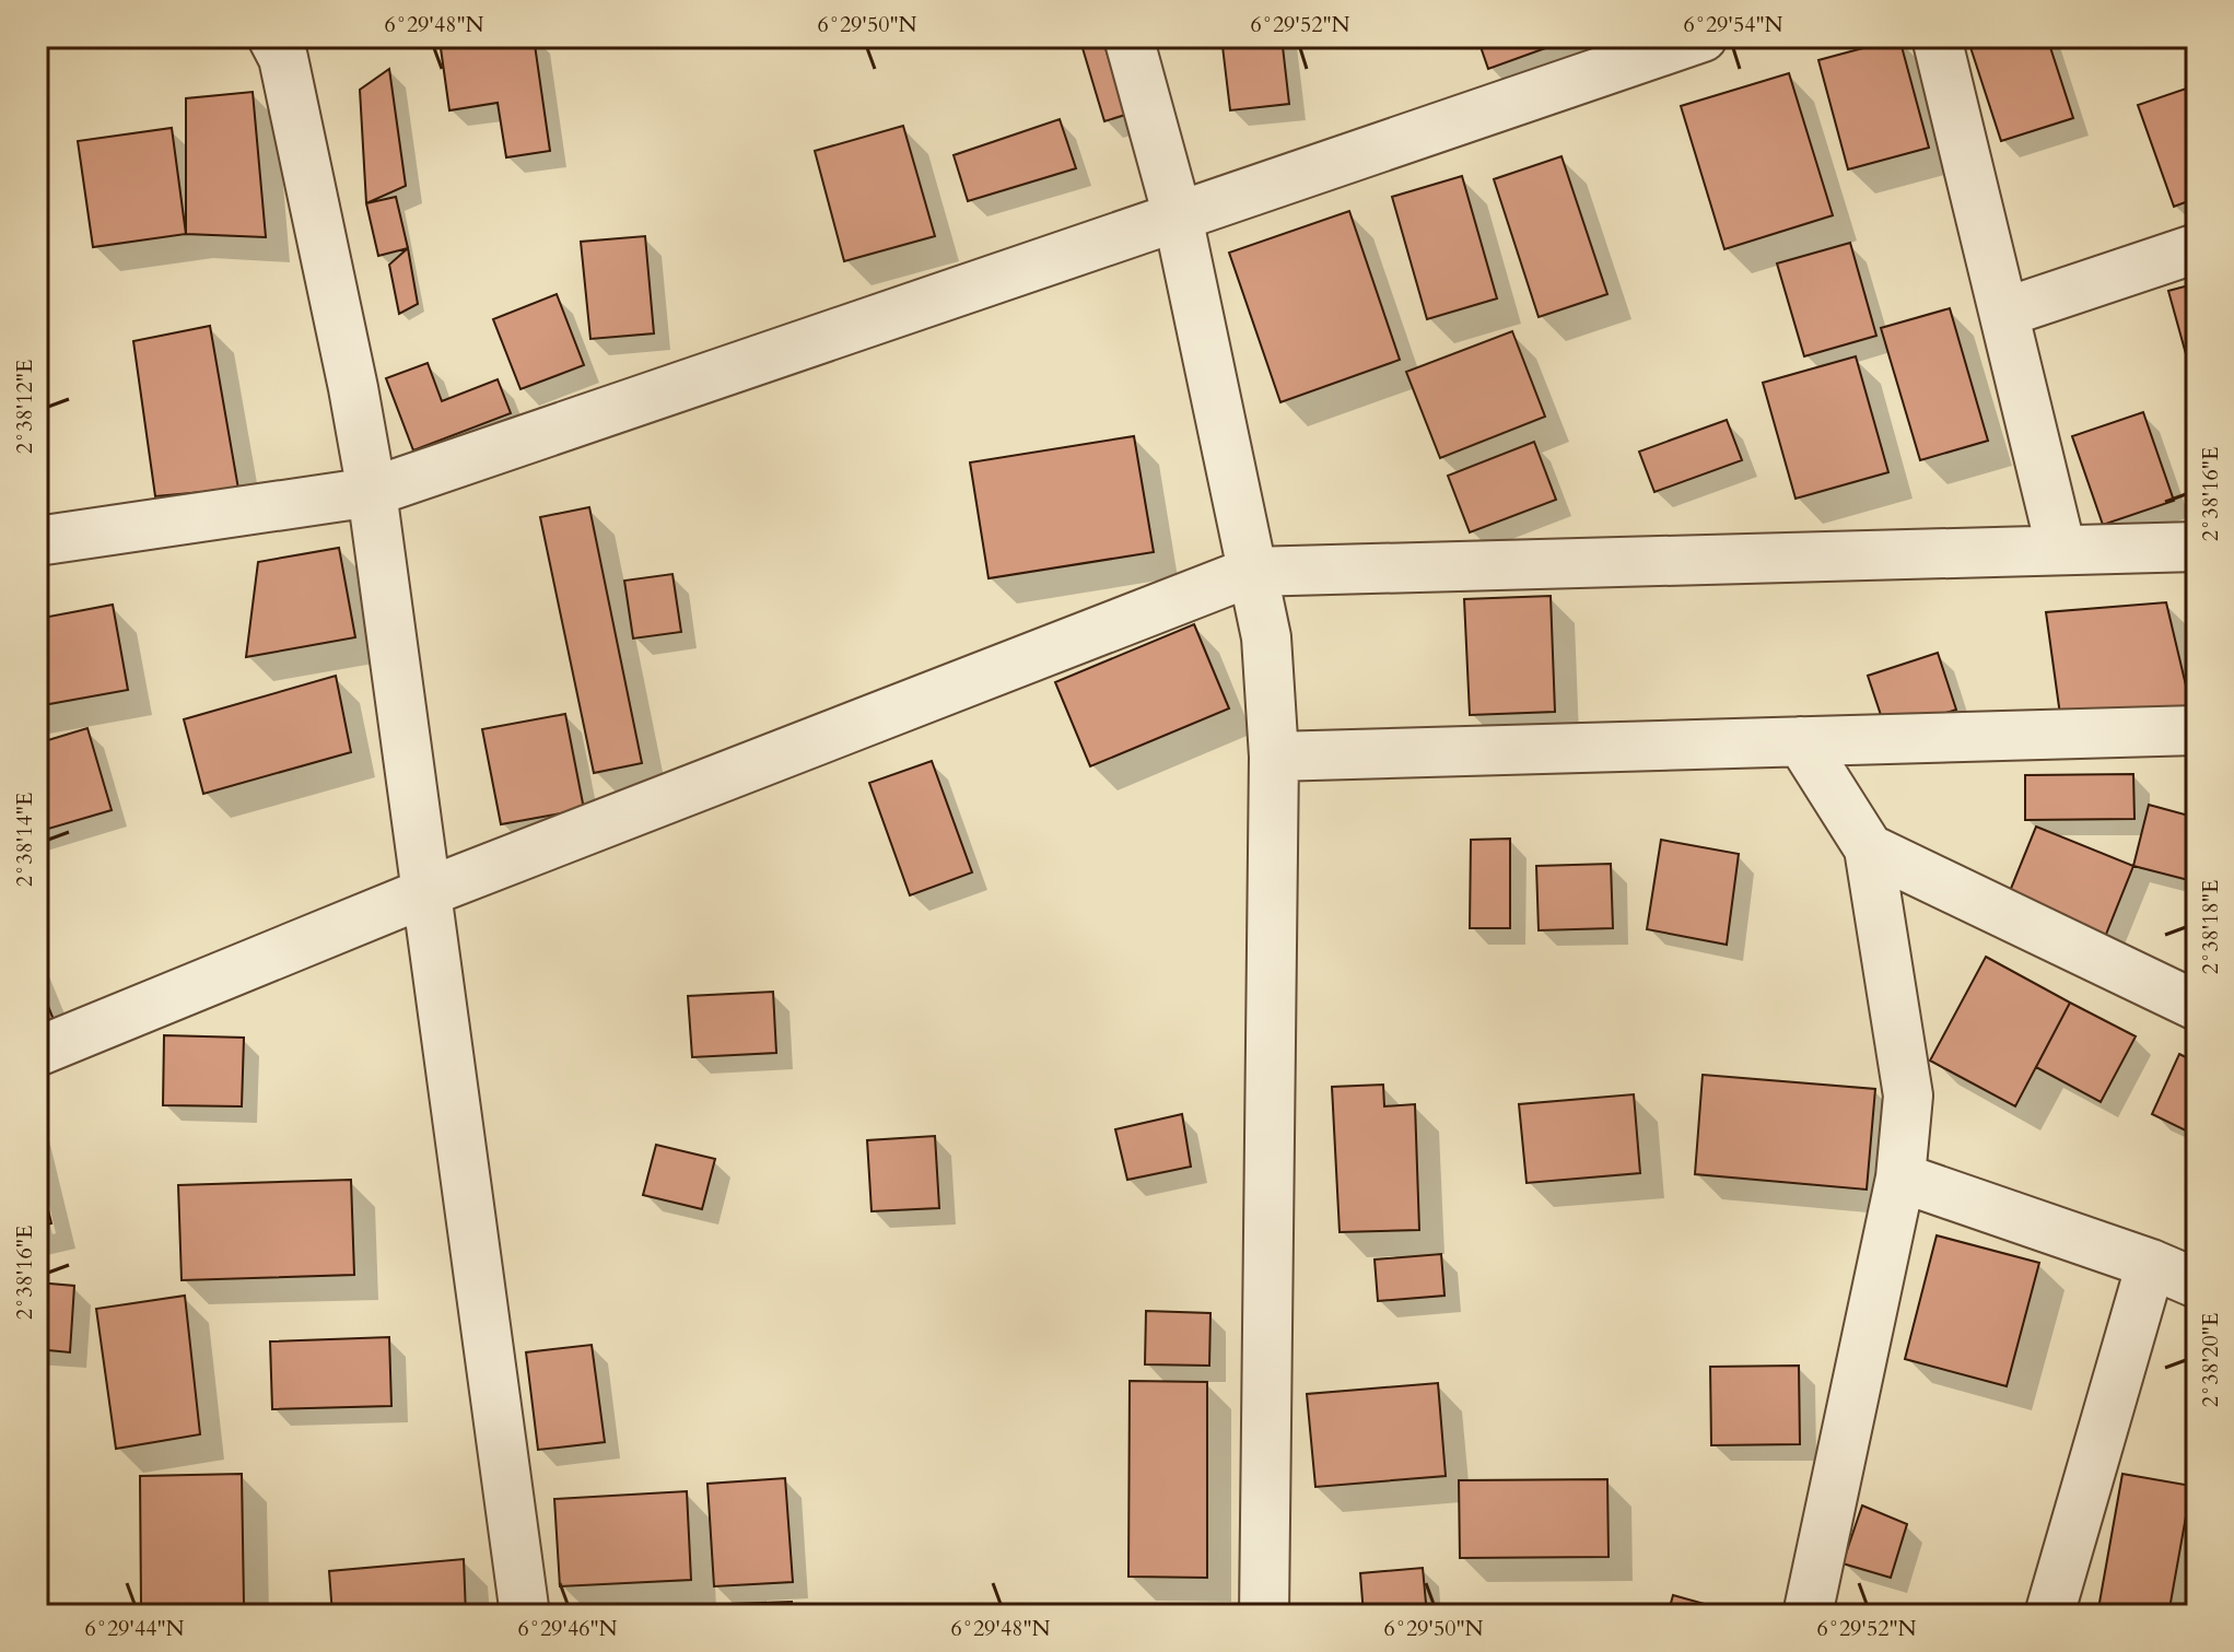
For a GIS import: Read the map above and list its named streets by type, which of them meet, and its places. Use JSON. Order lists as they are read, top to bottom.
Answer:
{
  "coordinates": [
    "6°29'48\"N",
    "6°29'50\"N",
    "6°29'52\"N",
    "6°29'54\"N",
    "2°38'12\"E",
    "2°38'16\"E",
    "2°38'14\"E",
    "2°38'18\"E",
    "2°38'20\"E",
    "6°29'44\"N",
    "6°29'46\"N"
  ]
}
